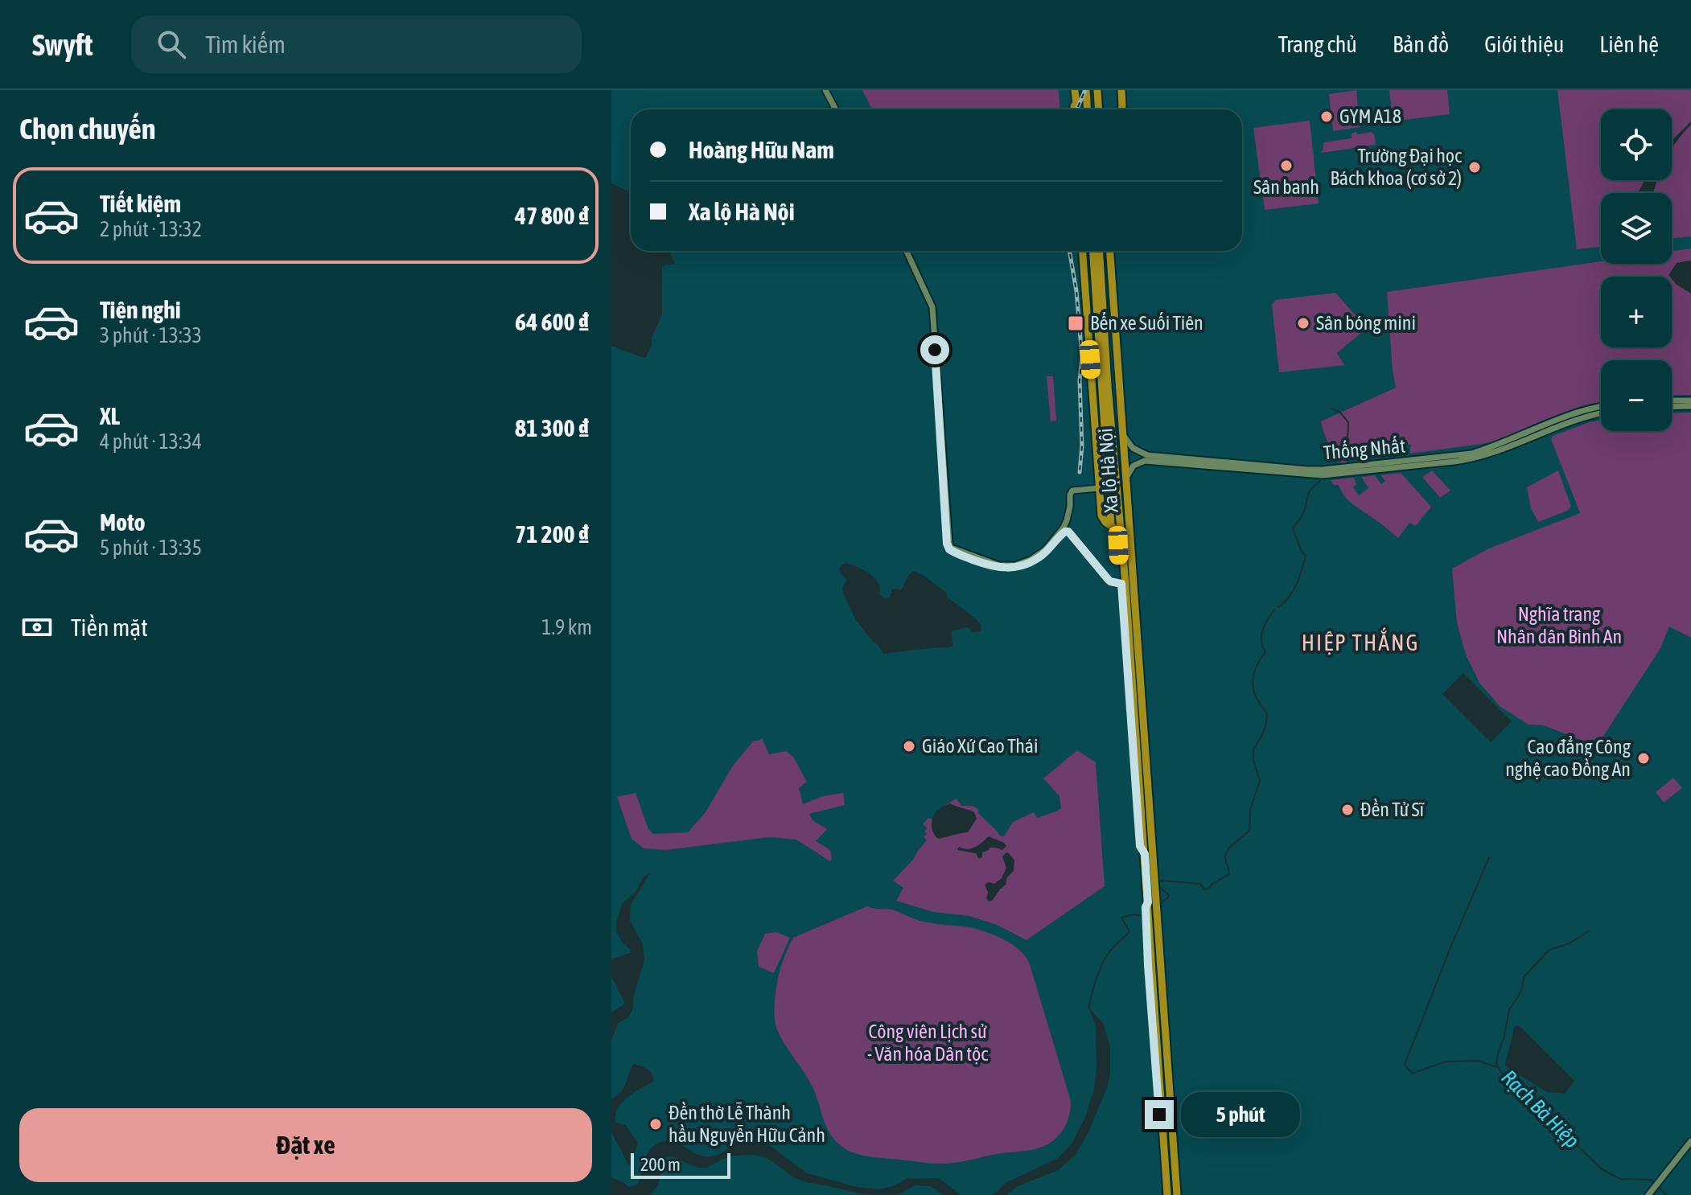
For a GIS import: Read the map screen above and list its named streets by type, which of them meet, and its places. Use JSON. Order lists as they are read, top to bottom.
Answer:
{
  "streets": {
    "highway": ["Xa lộ Hà Nội"],
    "main road": ["Thống Nhất"]
  },
  "crossings": [
    ["Thống Nhất", "Xa lộ Hà Nội"]
  ],
  "districts": ["HIỆP THẮNG"],
  "water": ["Rạch Bà Hiệp"],
  "parks": ["Nghĩa trang Nhân dân Bình An", "Công viên Lịch sử - Văn hóa Dân tộc"],
  "places": {
    "other": [
      "GYM A18",
      "Sân banh",
      "Trường Đại học Bách khoa (cơ sở 2)",
      "Sân bóng mini",
      "Giáo Xứ Cao Thái",
      "Cao đẳng Công nghệ cao Đồng An",
      "Đền Tử Sĩ",
      "Đền thờ Lễ Thành hầu Nguyễn Hữu Cảnh"
    ],
    "transit": ["Bến xe Suối Tiên"]
  },
  "scale_bar": "200 m",
  "page": {
    "header": "Swyft",
    "search": "Tìm kiếm",
    "nav": [
      "Trang chủ",
      "Bản đồ",
      "Giới thiệu",
      "Liên hệ"
    ],
    "heading": "Chọn chuyến",
    "map_buttons": ["+", "−"],
    "banner": ["Hoàng Hữu Nam", "Xa lộ Hà Nội"],
    "list": [
      {
        "name": "Tiết kiệm",
        "note": "2 phút · 13:32",
        "value": "47 800 ₫"
      },
      {
        "name": "Tiện nghi",
        "note": "3 phút · 13:33",
        "value": "64 600 ₫"
      },
      {
        "name": "XL",
        "note": "4 phút · 13:34",
        "value": "81 300 ₫"
      },
      {
        "name": "Moto",
        "note": "5 phút · 13:35",
        "value": "71 200 ₫"
      }
    ],
    "pay": ["Tiền mặt", "1.9 km"],
    "bubble": "5 phút",
    "buttons": "Đặt xe",
    "scale": "200 m"
  }
}
